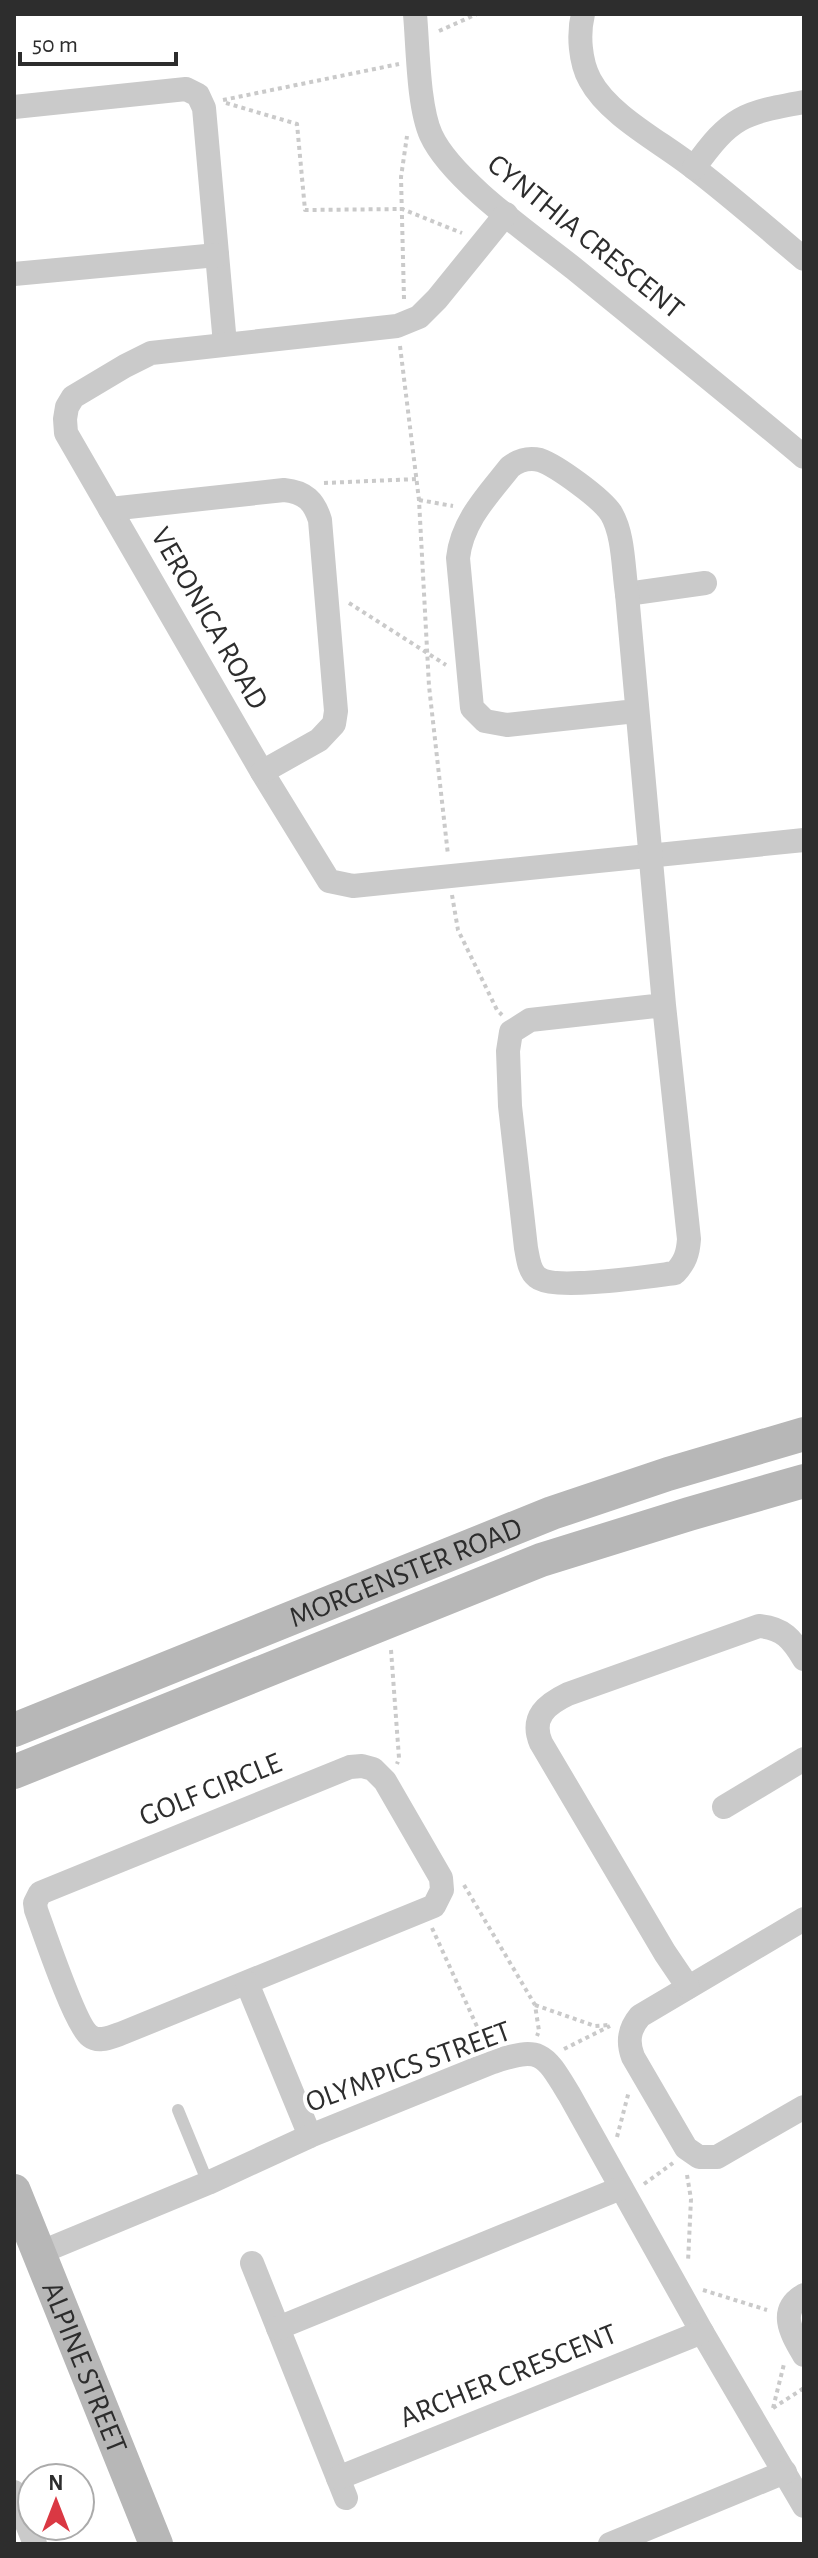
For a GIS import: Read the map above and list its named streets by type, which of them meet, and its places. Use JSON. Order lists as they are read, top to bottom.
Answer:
{
  "streets": {
    "main road": ["MORGENSTER ROAD", "ALPINE STREET"],
    "street": [
      "CYNTHIA CRESCENT",
      "VERONICA ROAD",
      "GOLF CIRCLE",
      "OLYMPICS STREET",
      "ARCHER CRESCENT"
    ]
  },
  "crossings": [
    ["CYNTHIA CRESCENT", "VERONICA ROAD"],
    ["OLYMPICS STREET", "ALPINE STREET"],
    ["OLYMPICS STREET", "ARCHER CRESCENT"]
  ],
  "scale_bar": "50 m",
  "north": "top"
}
